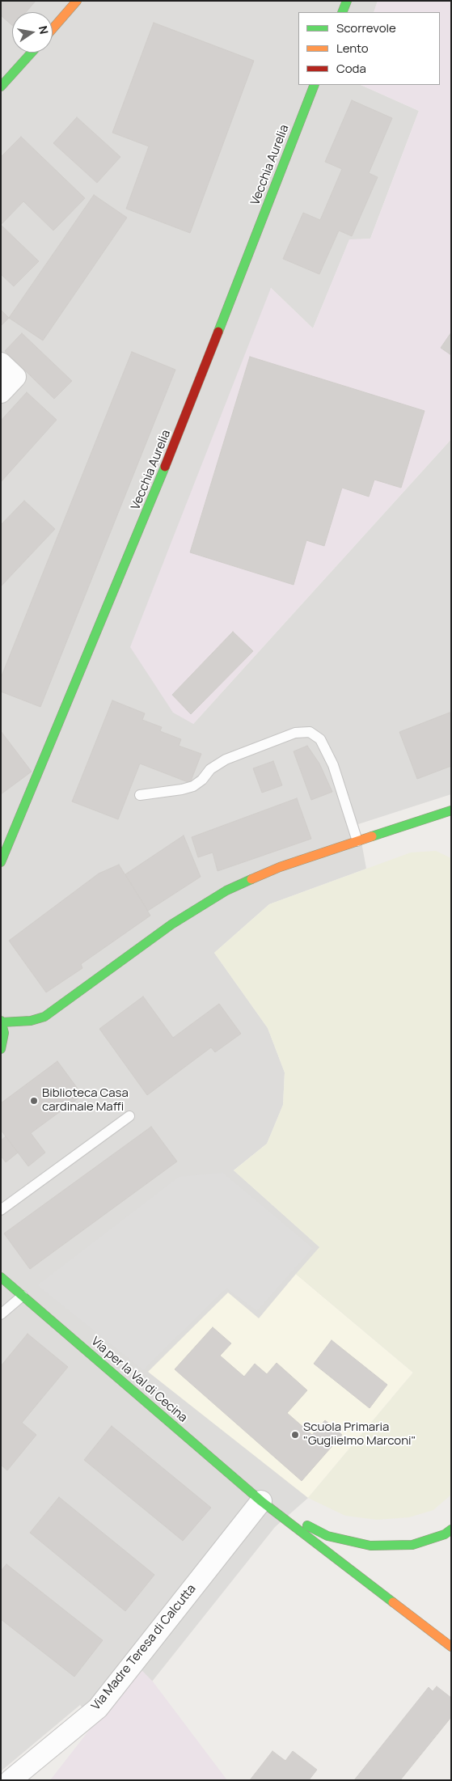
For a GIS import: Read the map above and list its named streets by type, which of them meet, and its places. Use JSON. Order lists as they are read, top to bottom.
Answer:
{
  "streets": {
    "main road": ["Vecchia Aurelia", "Via per la Val di Cecina"],
    "street": ["Via Madre Teresa di Calcutta"]
  },
  "crossings": [
    ["Via per la Val di Cecina", "Via Madre Teresa di Calcutta"]
  ],
  "places": ["Biblioteca Casa cardinale Maffi", "Scuola Primaria \"Guglielmo Marconi\""],
  "legend": ["Scorrevole", "Lento", "Coda"],
  "north": "right"
}
